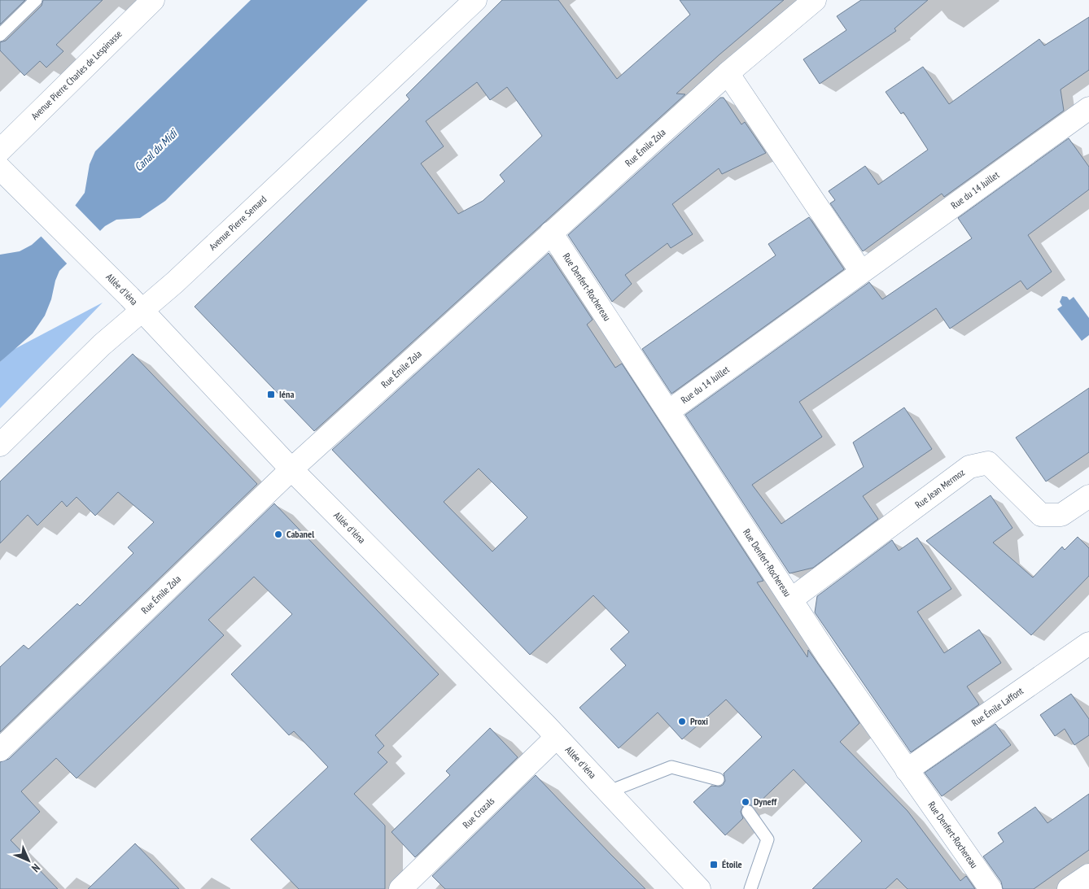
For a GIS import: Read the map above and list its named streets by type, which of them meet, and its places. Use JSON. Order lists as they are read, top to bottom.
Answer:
{
  "streets": {
    "street": [
      "Avenue Pierre Charles de Lespinasse",
      "Rue Émile Zola",
      "Rue du 14 Juillet",
      "Avenue Pierre Semard",
      "Rue Denfert-Rochereau",
      "Allée d'Iéna",
      "Rue Jean Mermoz",
      "Rue Émile Laffont",
      "Rue Crozals"
    ]
  },
  "crossings": [
    ["Rue Émile Zola", "Rue Denfert-Rochereau"],
    ["Rue Émile Zola", "Allée d'Iéna"],
    ["Rue du 14 Juillet", "Rue Denfert-Rochereau"],
    ["Avenue Pierre Semard", "Allée d'Iéna"],
    ["Rue Denfert-Rochereau", "Rue Jean Mermoz"],
    ["Rue Denfert-Rochereau", "Rue Émile Laffont"],
    ["Allée d'Iéna", "Rue Crozals"]
  ],
  "water": ["Canal du Midi"],
  "places": {
    "transit": ["Iéna", "Étoile"],
    "other": ["Cabanel", "Proxi", "Dyneff"]
  },
  "north": "bottom right"
}
